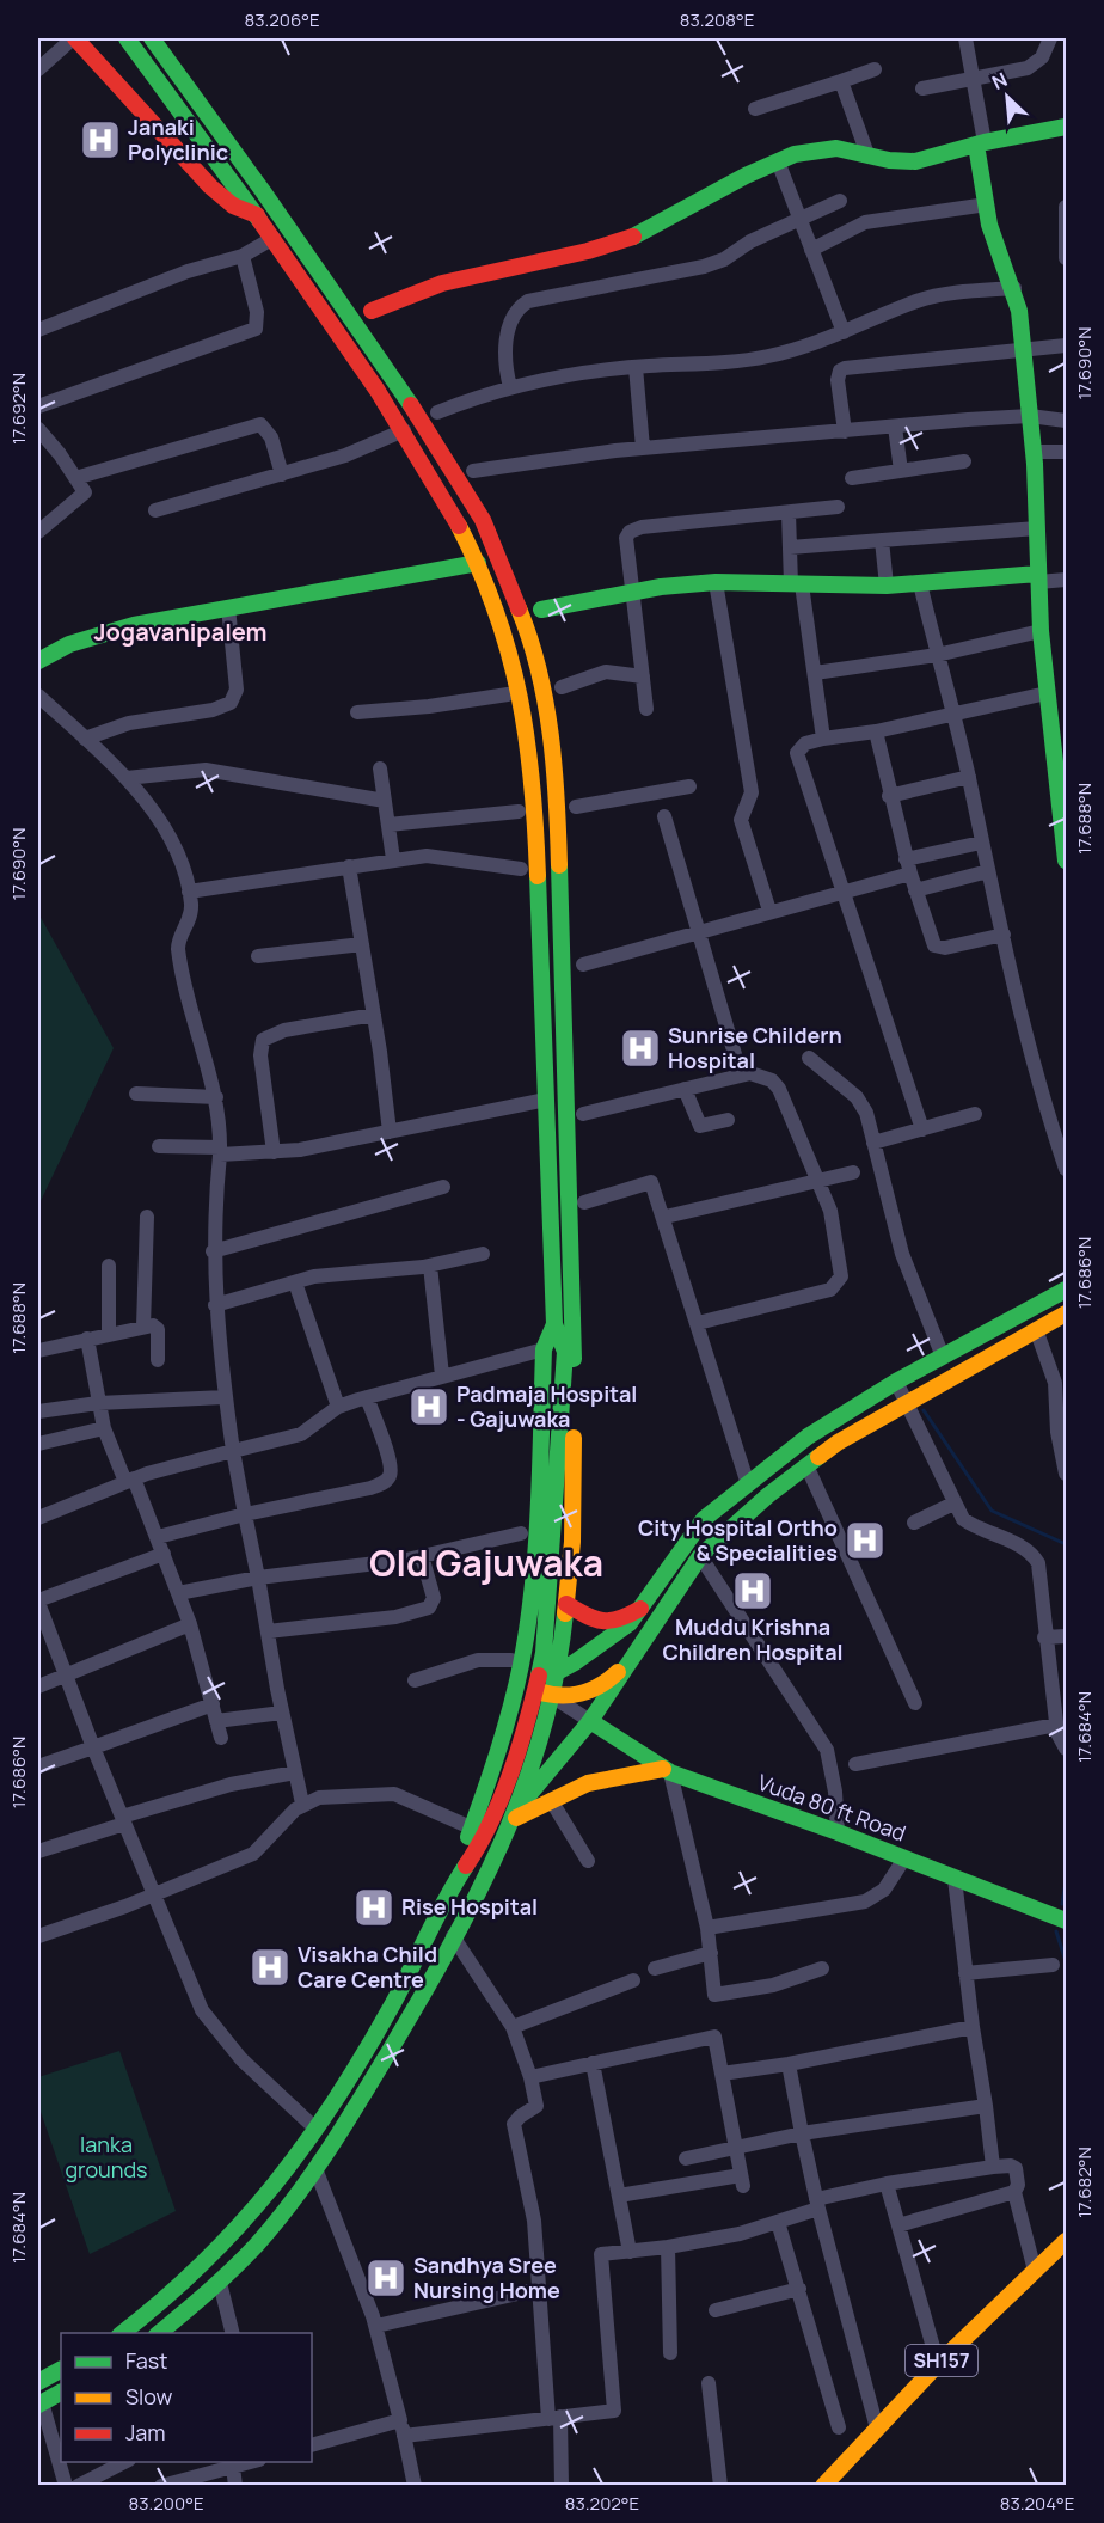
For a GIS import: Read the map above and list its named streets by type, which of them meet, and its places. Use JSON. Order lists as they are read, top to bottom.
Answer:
{
  "streets": {
    "main road": ["Vuda 80 ft Road", "SH157"]
  },
  "districts": ["Jogavanipalem", "Old Gajuwaka"],
  "parks": ["lanka grounds"],
  "places": {
    "hospital": [
      "Janaki Polyclinic",
      "Sunrise Childern Hospital",
      "Padmaja Hospital - Gajuwaka",
      "City Hospital Ortho & Specialities",
      "Muddu Krishna Children Hospital",
      "Rise Hospital",
      "Visakha Child Care Centre",
      "Sandhya Sree Nursing Home"
    ]
  },
  "legend": ["Fast", "Slow", "Jam"],
  "north": "top left",
  "coordinates": [
    "83.206°E",
    "83.208°E",
    "17.690°N",
    "17.692°N",
    "17.688°N",
    "17.686°N",
    "17.684°N",
    "17.682°N",
    "83.200°E",
    "83.202°E",
    "83.204°E"
  ]
}
